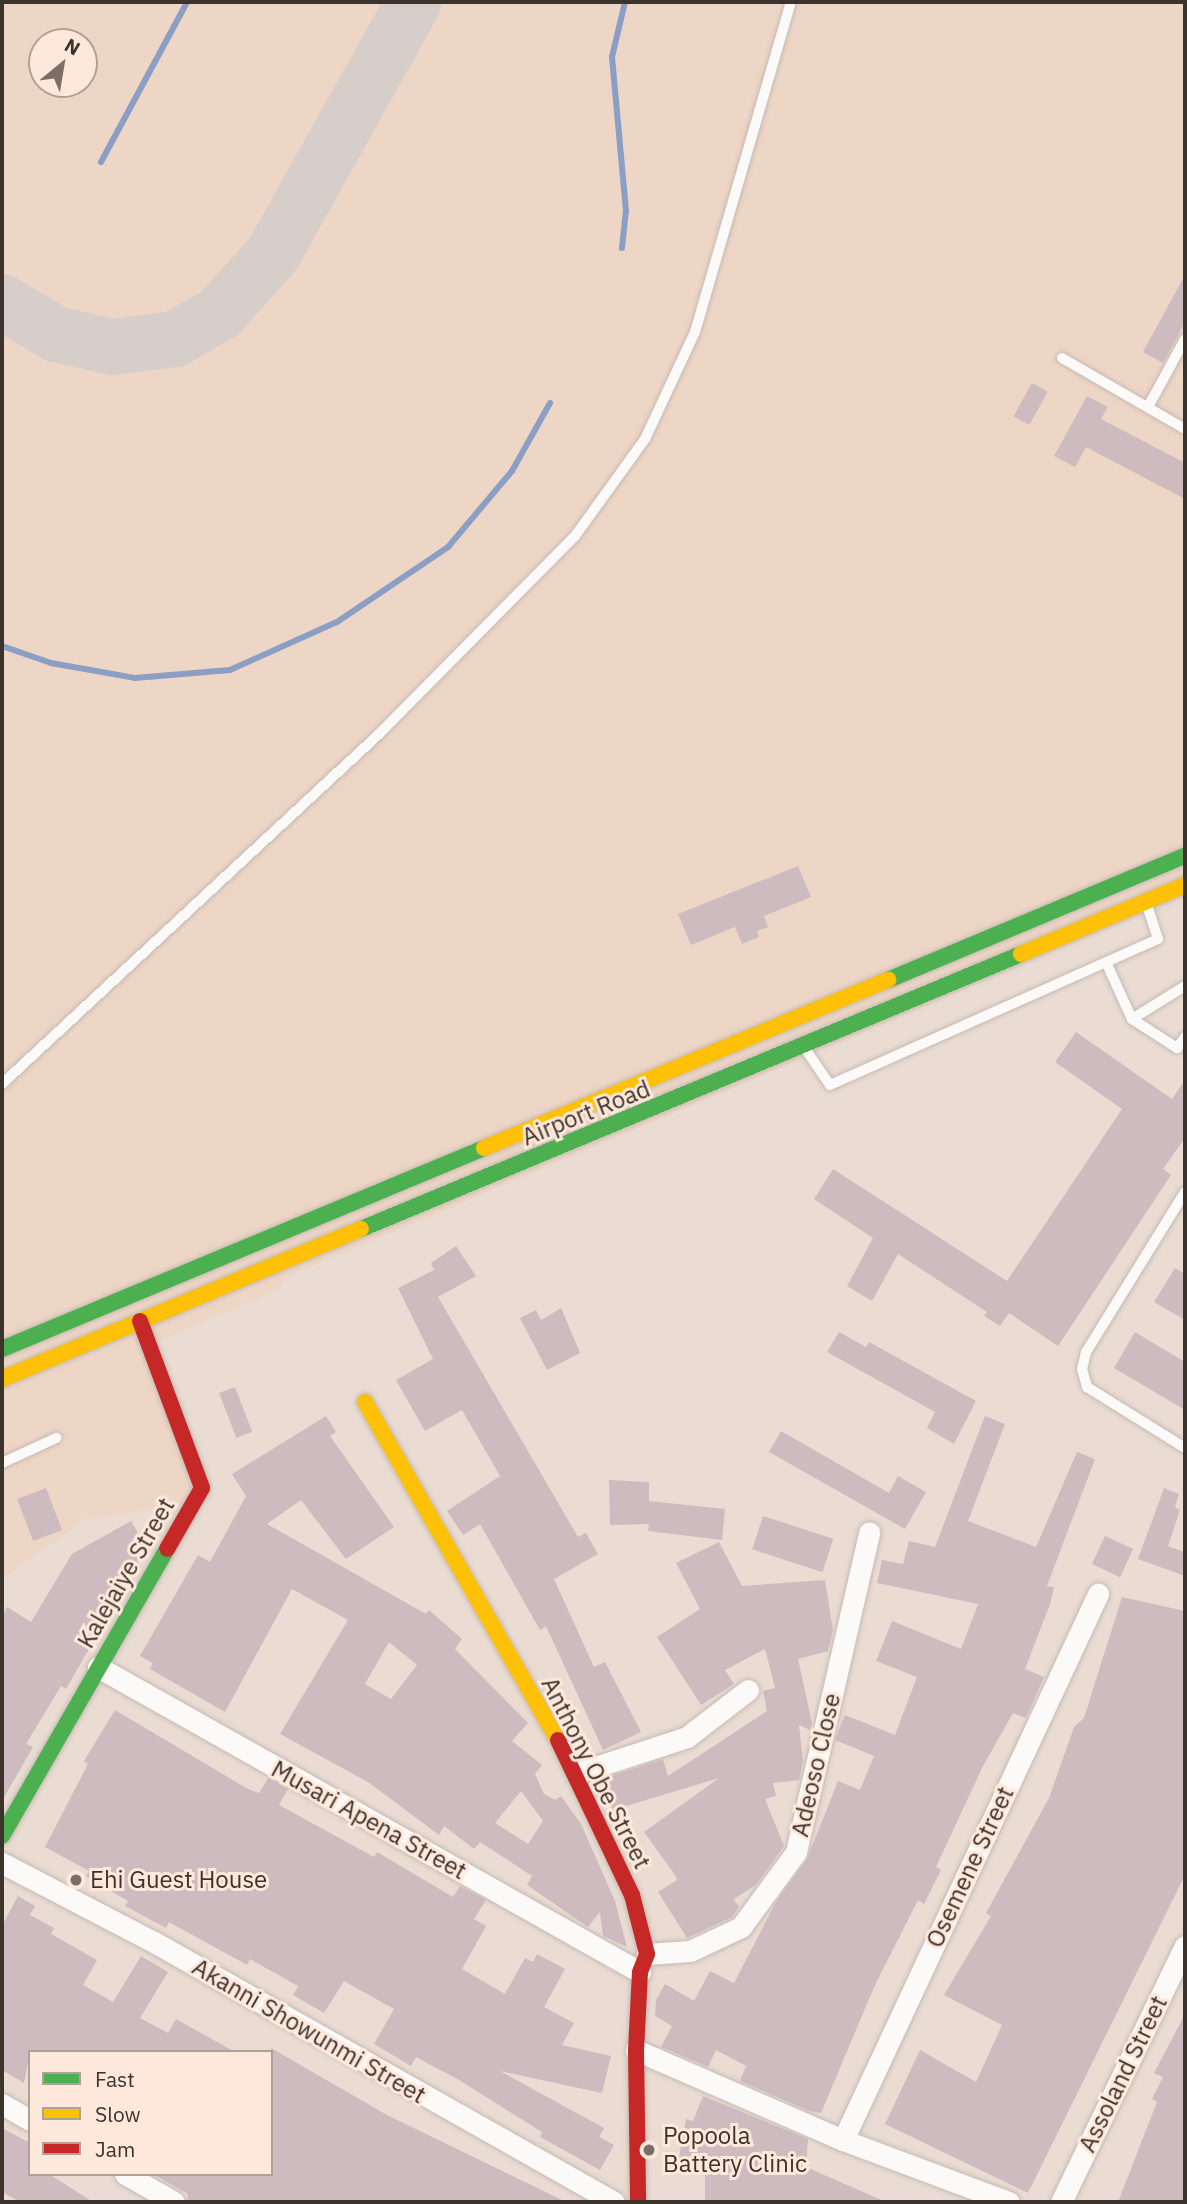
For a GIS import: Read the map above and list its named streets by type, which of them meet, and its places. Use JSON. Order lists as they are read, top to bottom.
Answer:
{
  "streets": {
    "main road": ["Airport Road", "Kalejaiye Street", "Anthony Obe Street"],
    "street": [
      "Adeoso Close",
      "Musari Apena Street",
      "Osemene Street",
      "Akanni Showunmi Street",
      "Assoland Street"
    ]
  },
  "crossings": [
    ["Airport Road", "Kalejaiye Street"],
    ["Kalejaiye Street", "Musari Apena Street"],
    ["Adeoso Close", "Anthony Obe Street"],
    ["Adeoso Close", "Musari Apena Street"],
    ["Anthony Obe Street", "Musari Apena Street"]
  ],
  "places": ["Ehi Guest House", "Popoola Battery Clinic"],
  "legend": ["Fast", "Slow", "Jam"],
  "north": "top right"
}
